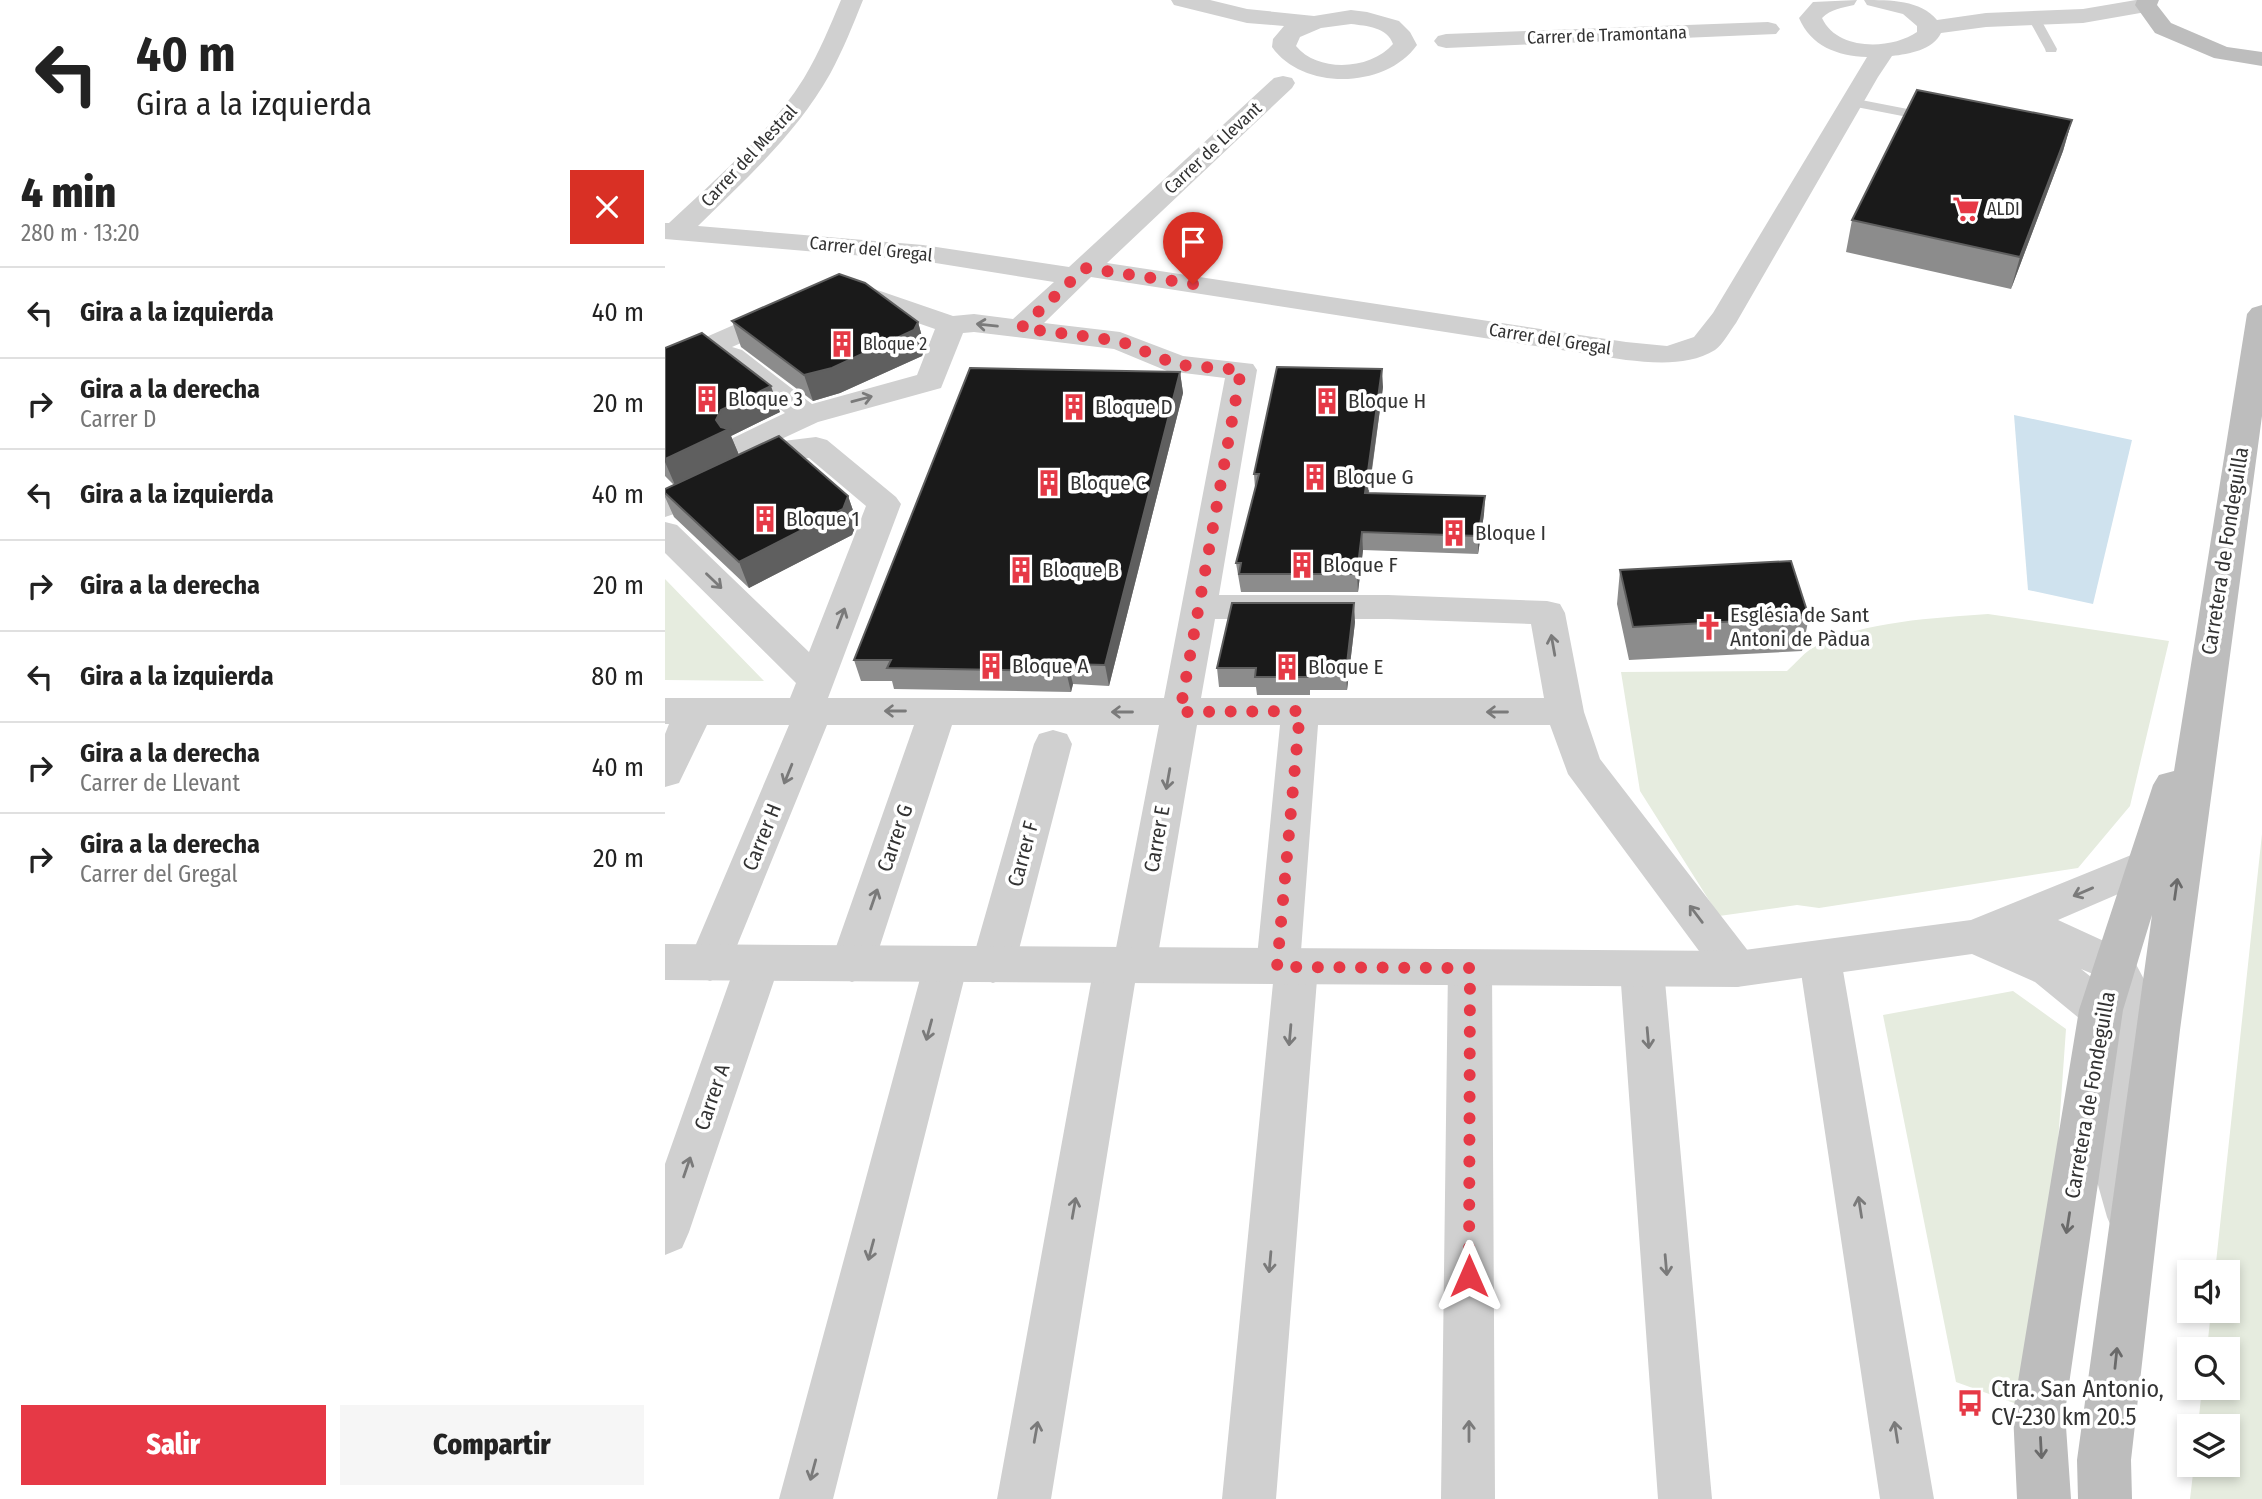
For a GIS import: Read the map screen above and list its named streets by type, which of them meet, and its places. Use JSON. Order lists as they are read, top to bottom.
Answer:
{
  "streets": {
    "main road": ["Carretera de Fondeguilla"],
    "street": [
      "Carrer de Tramontana",
      "Carrer de Llevant",
      "Carrer del Mestral",
      "Carrer del Gregal",
      "Carrer H",
      "Carrer G",
      "Carrer E",
      "Carrer F",
      "Carrer A"
    ]
  },
  "crossings": [
    ["Carrer de Tramontana", "Carrer de Llevant"],
    ["Carrer de Llevant", "Carrer del Gregal"],
    ["Carrer de Llevant", "Carrer E"],
    ["Carrer del Mestral", "Carrer del Gregal"]
  ],
  "places": {
    "supermarket": ["ALDI"],
    "building": [
      "Bloque 2",
      "Bloque 3",
      "Bloque H",
      "Bloque D",
      "Bloque G",
      "Bloque C",
      "Bloque 1",
      "Bloque I",
      "Bloque F",
      "Bloque B",
      "Bloque A",
      "Bloque E"
    ],
    "church": ["Església de Sant Antoni de Pàdua"],
    "bus stop": ["Ctra. San Antonio, CV-230 km 20.5"]
  },
  "page": {
    "turn": ["40 m", "Gira a la izquierda"],
    "heading": ["4 min", "280 m · 13:20"],
    "list": [
      {
        "name": "Gira a la izquierda",
        "value": "40 m"
      },
      {
        "name": "Gira a la derecha",
        "note": "Carrer D",
        "value": "20 m"
      },
      {
        "name": "Gira a la izquierda",
        "value": "40 m"
      },
      {
        "name": "Gira a la derecha",
        "value": "20 m"
      },
      {
        "name": "Gira a la izquierda",
        "value": "80 m"
      },
      {
        "name": "Gira a la derecha",
        "note": "Carrer de Llevant",
        "value": "40 m"
      },
      {
        "name": "Gira a la derecha",
        "note": "Carrer del Gregal",
        "value": "20 m"
      }
    ],
    "buttons": ["Salir", "Compartir"]
  }
}
